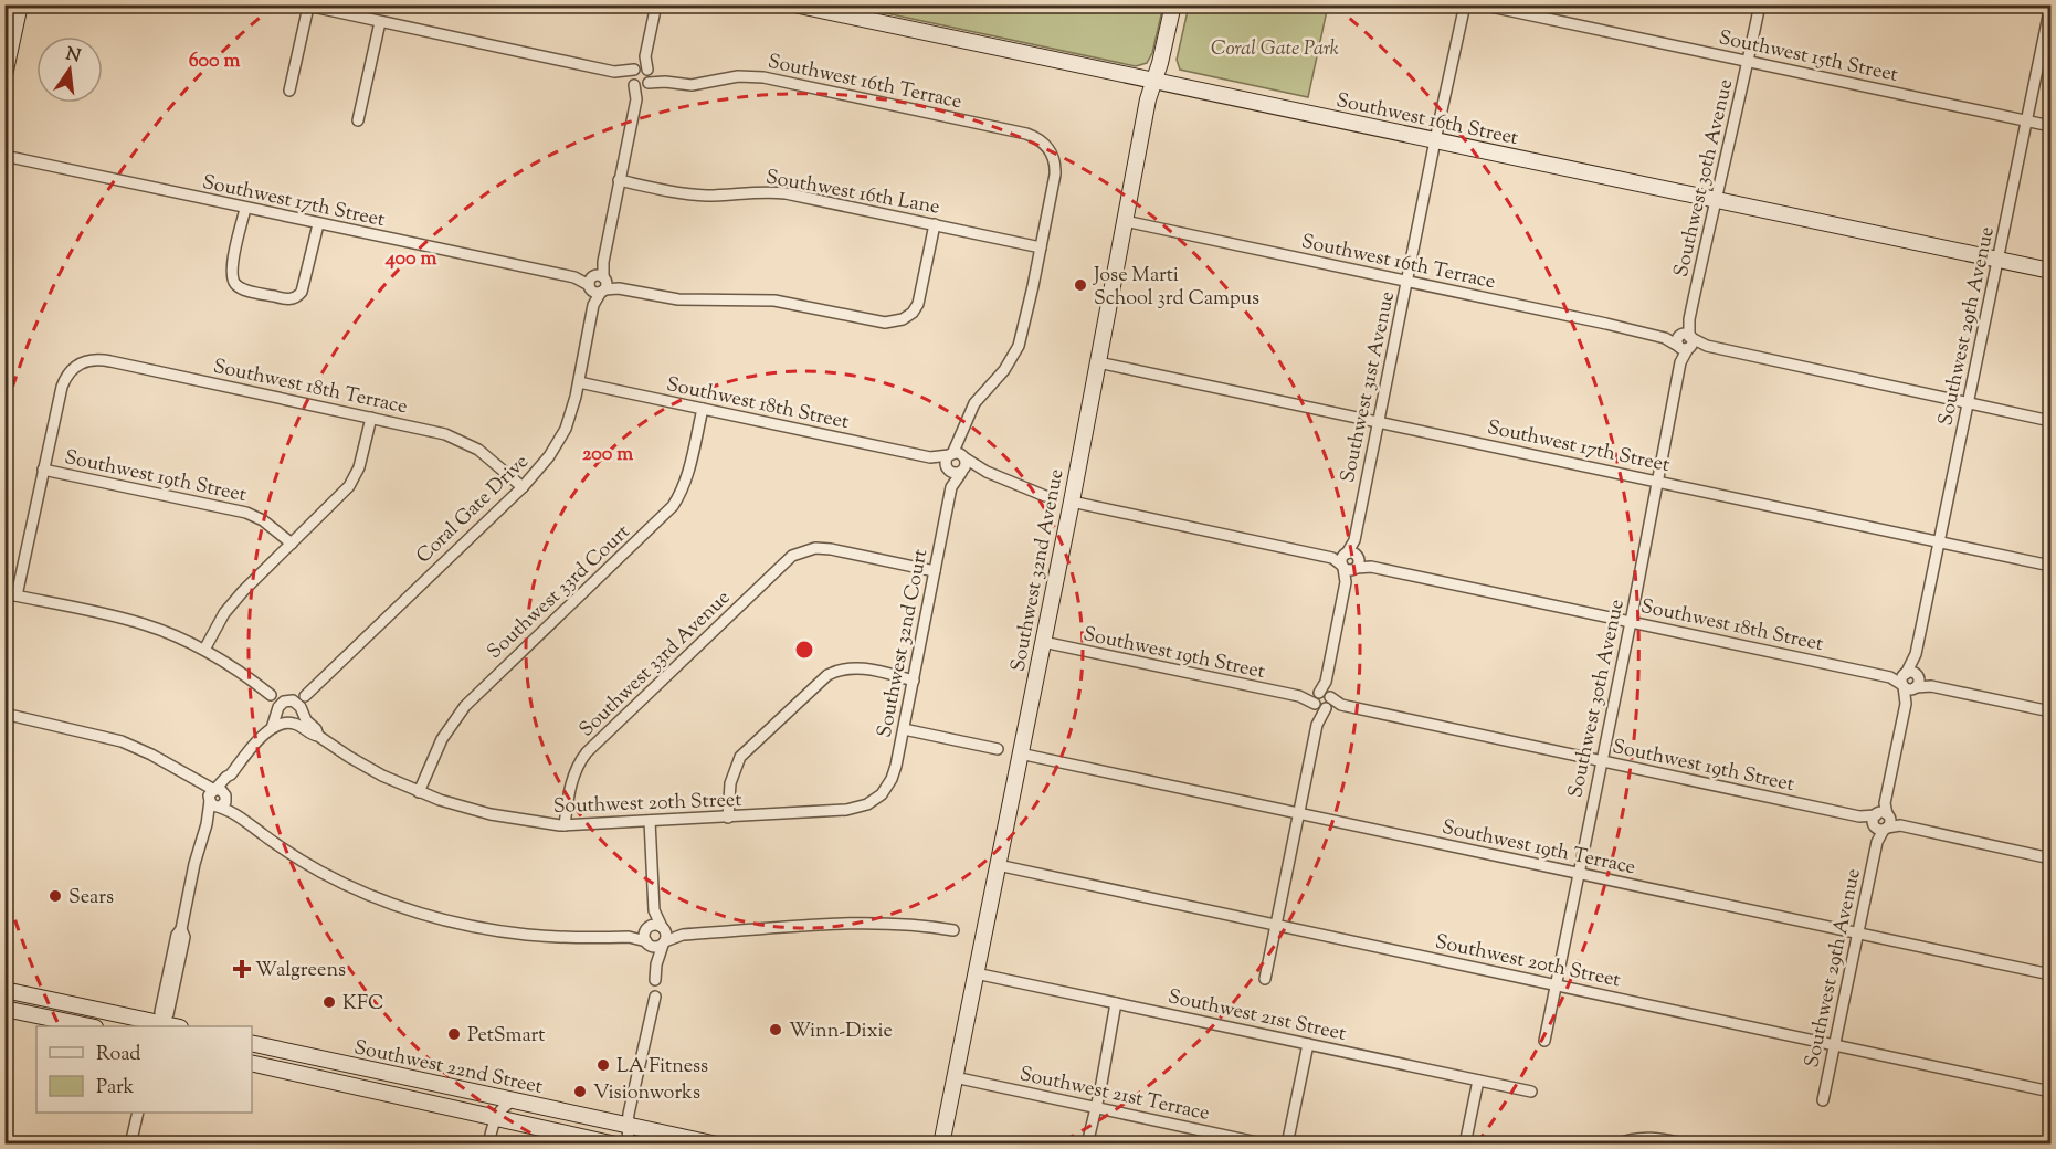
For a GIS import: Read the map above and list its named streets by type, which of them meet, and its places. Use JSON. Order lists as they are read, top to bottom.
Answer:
{
  "streets": {
    "street": [
      "Southwest 15th Street",
      "Southwest 16th Terrace",
      "Southwest 16th Street",
      "Southwest 30th Avenue",
      "Southwest 16th Lane",
      "Southwest 17th Street",
      "Southwest 29th Avenue",
      "Southwest 18th Terrace",
      "Southwest 31st Avenue",
      "Southwest 18th Street",
      "Southwest 19th Street",
      "Coral Gate Drive",
      "Southwest 32nd Avenue",
      "Southwest 33rd Court",
      "Southwest 32nd Court",
      "Southwest 33rd Avenue",
      "Southwest 20th Street",
      "Southwest 19th Terrace",
      "Southwest 21st Street",
      "Southwest 22nd Street",
      "Southwest 21st Terrace"
    ]
  },
  "crossings": [
    ["Southwest 15th Street", "Southwest 30th Avenue"],
    ["Southwest 15th Street", "Southwest 29th Avenue"],
    ["Southwest 16th Terrace", "Southwest 30th Avenue"],
    ["Southwest 16th Terrace", "Southwest 16th Lane"],
    ["Southwest 16th Terrace", "Southwest 29th Avenue"],
    ["Southwest 16th Terrace", "Southwest 31st Avenue"],
    ["Southwest 16th Terrace", "Coral Gate Drive"],
    ["Southwest 16th Terrace", "Southwest 32nd Avenue"],
    ["Southwest 16th Street", "Southwest 30th Avenue"],
    ["Southwest 16th Street", "Southwest 29th Avenue"],
    ["Southwest 16th Street", "Southwest 31st Avenue"],
    ["Southwest 16th Street", "Southwest 32nd Avenue"],
    ["Southwest 30th Avenue", "Southwest 17th Street"],
    ["Southwest 30th Avenue", "Southwest 18th Street"],
    ["Southwest 30th Avenue", "Southwest 19th Street"],
    ["Southwest 30th Avenue", "Southwest 20th Street"],
    ["Southwest 30th Avenue", "Southwest 19th Terrace"],
    ["Southwest 16th Lane", "Southwest 17th Street"],
    ["Southwest 16th Lane", "Coral Gate Drive"],
    ["Southwest 17th Street", "Southwest 29th Avenue"],
    ["Southwest 17th Street", "Southwest 31st Avenue"],
    ["Southwest 17th Street", "Coral Gate Drive"],
    ["Southwest 17th Street", "Southwest 32nd Avenue"],
    ["Southwest 29th Avenue", "Southwest 18th Street"],
    ["Southwest 29th Avenue", "Southwest 19th Street"],
    ["Southwest 29th Avenue", "Southwest 20th Street"],
    ["Southwest 29th Avenue", "Southwest 19th Terrace"],
    ["Southwest 18th Terrace", "Southwest 19th Street"],
    ["Southwest 18th Terrace", "Coral Gate Drive"],
    ["Southwest 31st Avenue", "Southwest 18th Street"],
    ["Southwest 18th Street", "Coral Gate Drive"],
    ["Southwest 18th Street", "Southwest 33rd Court"],
    ["Southwest 18th Street", "Southwest 32nd Court"],
    ["Southwest 19th Street", "Southwest 32nd Avenue"],
    ["Southwest 32nd Avenue", "Southwest 20th Street"],
    ["Southwest 32nd Avenue", "Southwest 19th Terrace"],
    ["Southwest 32nd Avenue", "Southwest 21st Street"],
    ["Southwest 32nd Avenue", "Southwest 21st Terrace"],
    ["Southwest 33rd Court", "Southwest 20th Street"],
    ["Southwest 32nd Court", "Southwest 33rd Avenue"],
    ["Southwest 32nd Court", "Southwest 20th Street"],
    ["Southwest 33rd Avenue", "Southwest 20th Street"]
  ],
  "parks": ["Coral Gate Park"],
  "places": {
    "other": [
      "Jose Marti School 3rd Campus",
      "Sears",
      "KFC",
      "Winn-Dixie",
      "PetSmart",
      "LA Fitness",
      "Visionworks"
    ],
    "health": ["Walgreens"]
  },
  "legend": ["Road", "Park"],
  "north": "top",
  "rings": ["600 m", "400 m", "200 m"]
}
